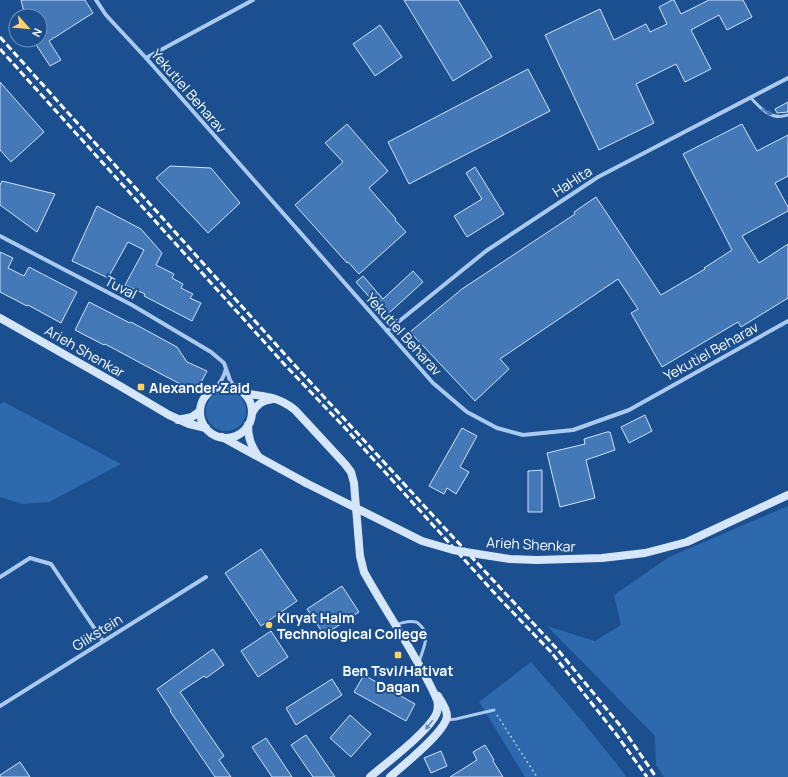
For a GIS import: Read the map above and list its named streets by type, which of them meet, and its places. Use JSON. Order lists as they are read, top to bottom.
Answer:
{
  "streets": {
    "street": [
      "Yekutiel Beharav",
      "HaHita",
      "Tuval",
      "Arieh Shenkar",
      "Glikstein"
    ]
  },
  "crossings": [
    ["Yekutiel Beharav", "HaHita"],
    ["Tuval", "Arieh Shenkar"]
  ],
  "places": {
    "transit": ["Alexander Zaid", "Ben Tsvi/Hativat Dagan"],
    "other": ["Kiryat Haim Technological College"]
  },
  "north": "bottom right"
}
